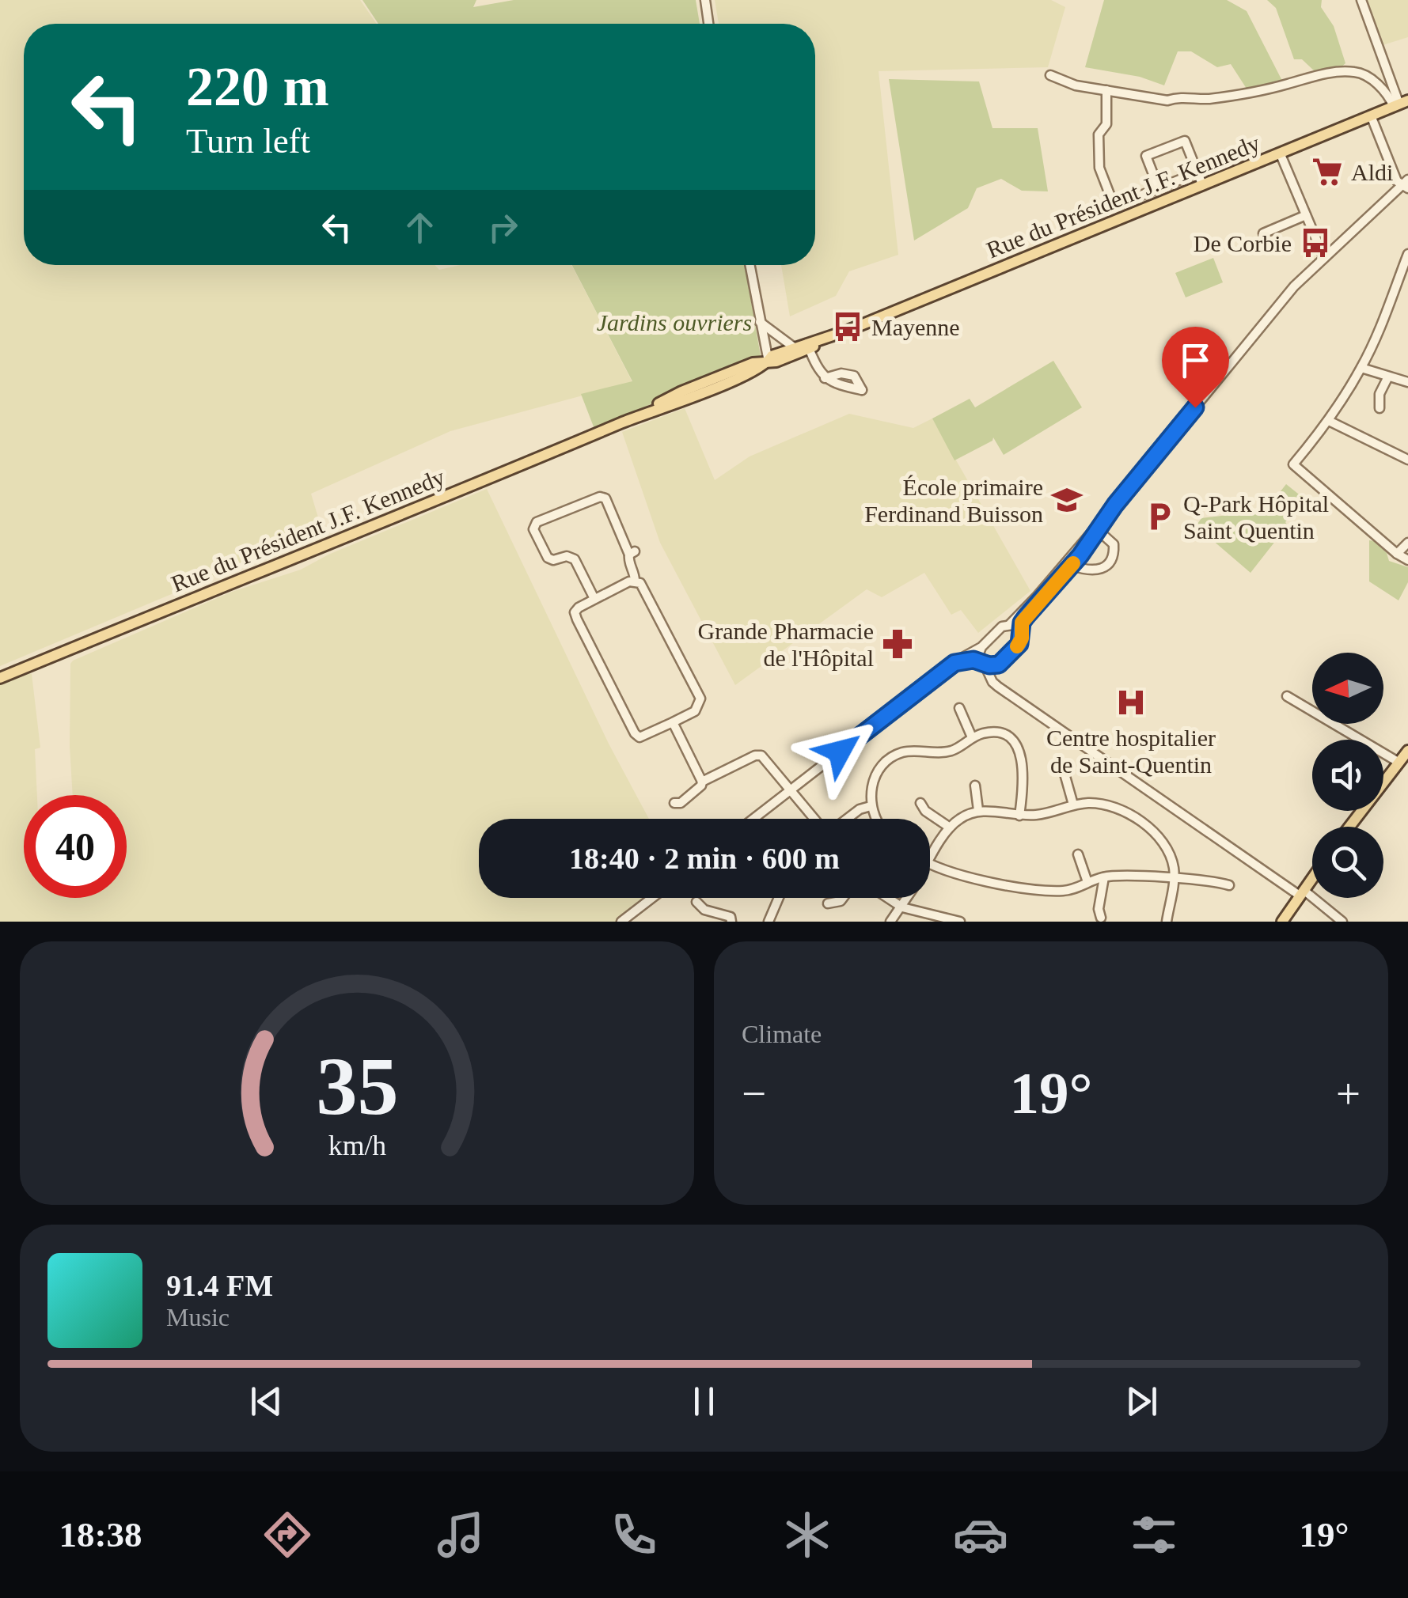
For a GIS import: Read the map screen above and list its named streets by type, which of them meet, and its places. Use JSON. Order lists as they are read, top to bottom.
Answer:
{
  "streets": {
    "main road": ["Rue du Président J.F. Kennedy"]
  },
  "parks": ["Jardins ouvriers"],
  "places": {
    "supermarket": ["Aldi"],
    "bus stop": ["De Corbie", "Mayenne"],
    "school or university": ["École primaire Ferdinand Buisson"],
    "parking": ["Q-Park Hôpital Saint Quentin"],
    "pharmacy": ["Grande Pharmacie de l'Hôpital"],
    "hospital": ["Centre hospitalier de Saint-Quentin"]
  },
  "north": "left",
  "page": {
    "turn": ["220 m", "Turn left"],
    "limit": "40",
    "trip": "18:40 · 2 min · 600 m",
    "tile": "Climate",
    "heat": ["−", "19°", "+"],
    "song": ["91.4 FM", "Music"],
    "tabs": ["18:38", "19°"],
    "gauge": ["35", "km/h"]
  }
}
